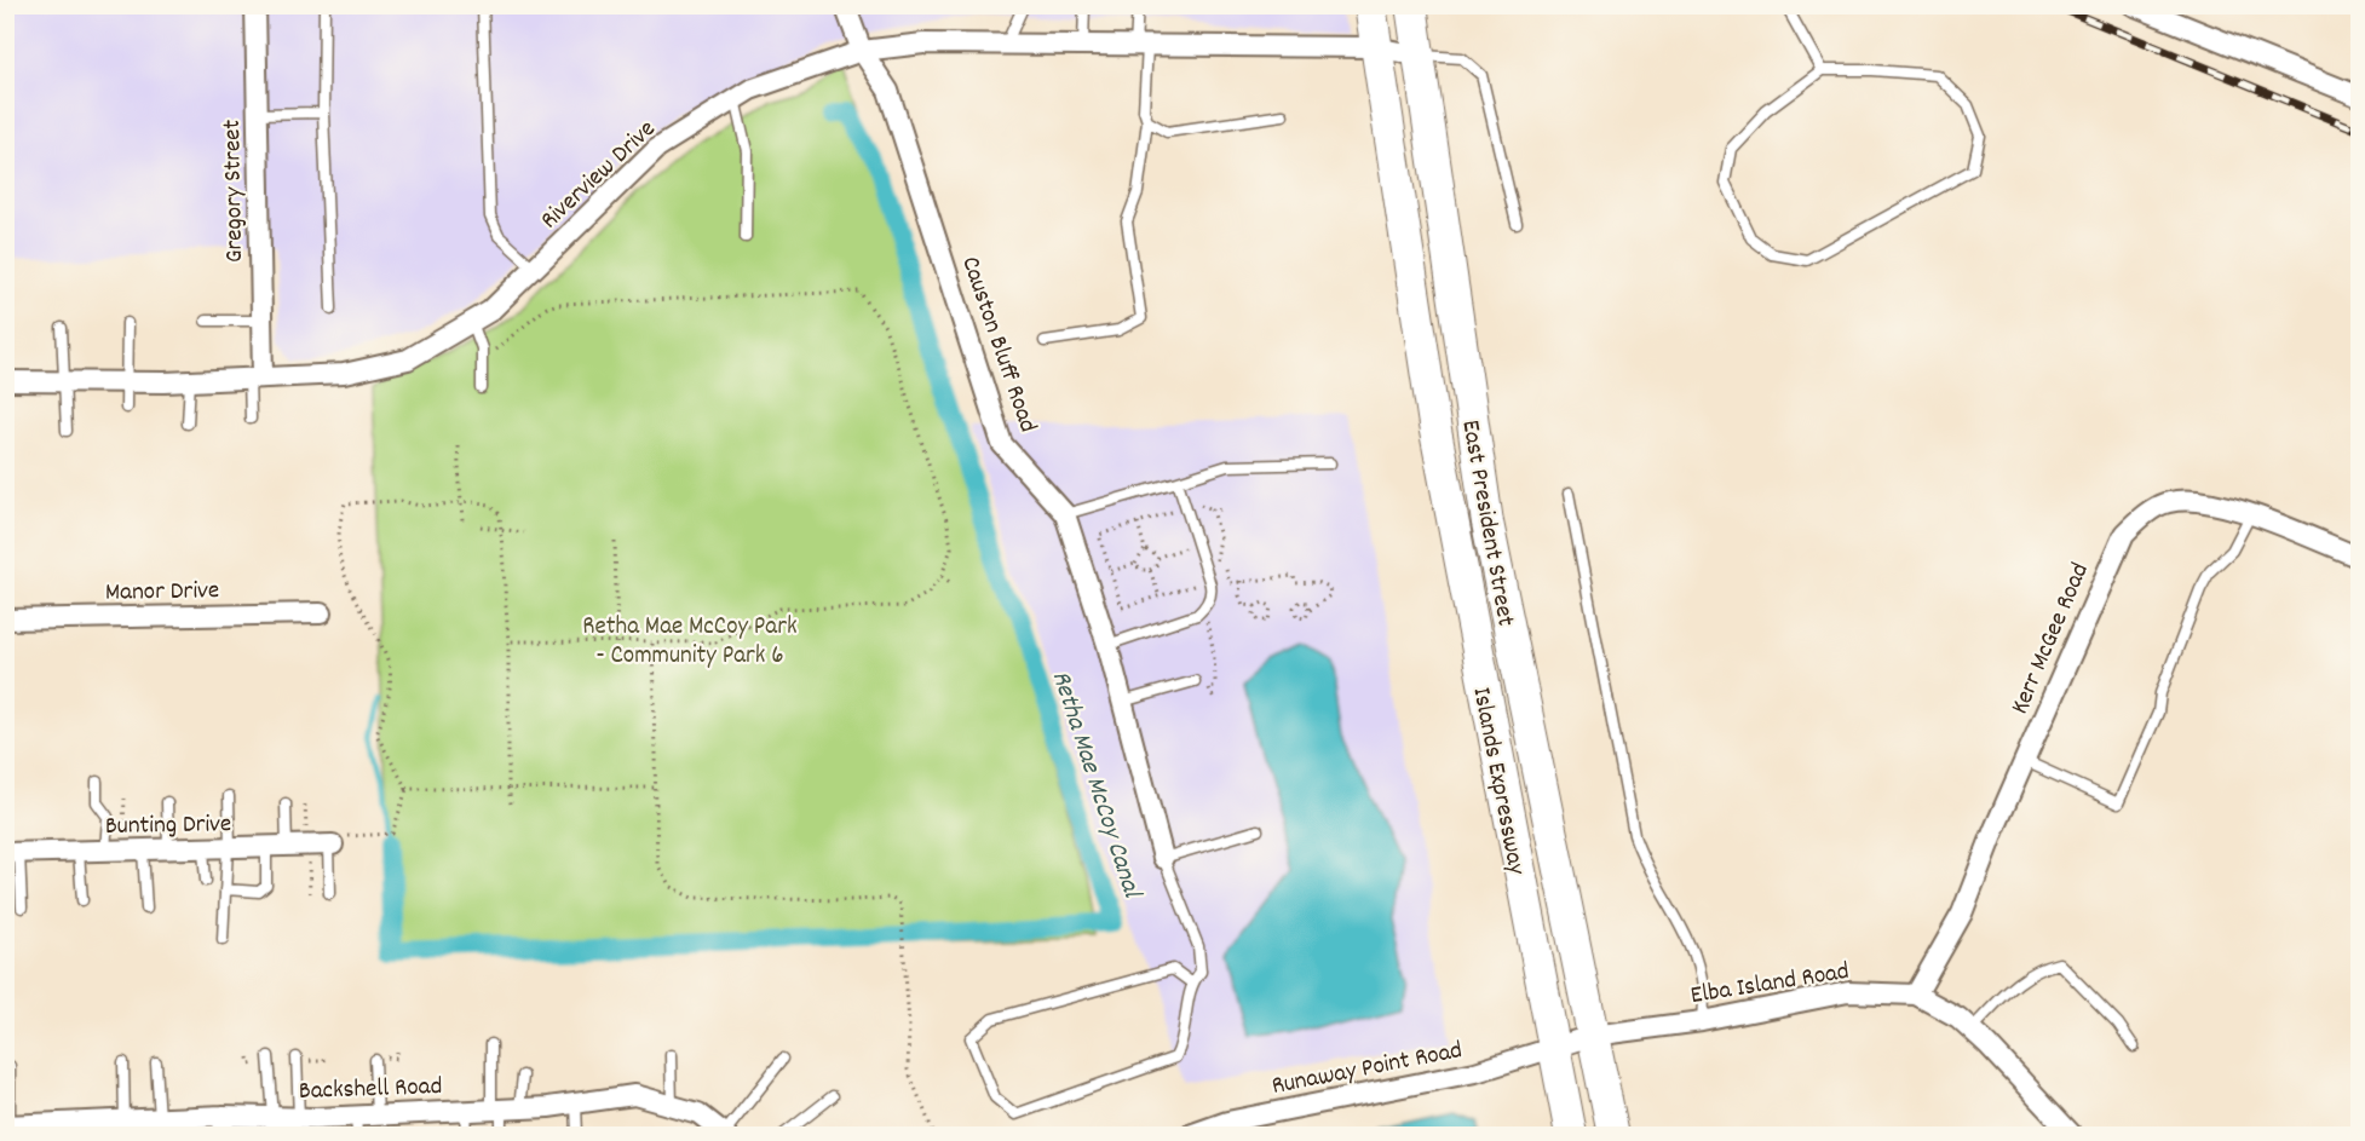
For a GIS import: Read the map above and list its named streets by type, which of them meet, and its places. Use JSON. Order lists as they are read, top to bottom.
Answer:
{
  "streets": {
    "main road": ["East President Street", "Islands Expressway"],
    "street": [
      "Riverview Drive",
      "Gregory Street",
      "Causton Bluff Road",
      "Manor Drive",
      "Kerr McGee Road",
      "Bunting Drive",
      "Elba Island Road",
      "Runaway Point Road",
      "Backshell Road"
    ]
  },
  "crossings": [
    ["Riverview Drive", "Gregory Street"],
    ["Riverview Drive", "Causton Bluff Road"],
    ["Riverview Drive", "East President Street"],
    ["East President Street", "Islands Expressway"],
    ["East President Street", "Elba Island Road"],
    ["Kerr McGee Road", "Elba Island Road"],
    ["Islands Expressway", "Elba Island Road"],
    ["Islands Expressway", "Runaway Point Road"],
    ["Elba Island Road", "Runaway Point Road"]
  ],
  "water": ["Retha Mae McCoy Canal"],
  "parks": ["Retha Mae McCoy Park - Community Park 6"]
}
